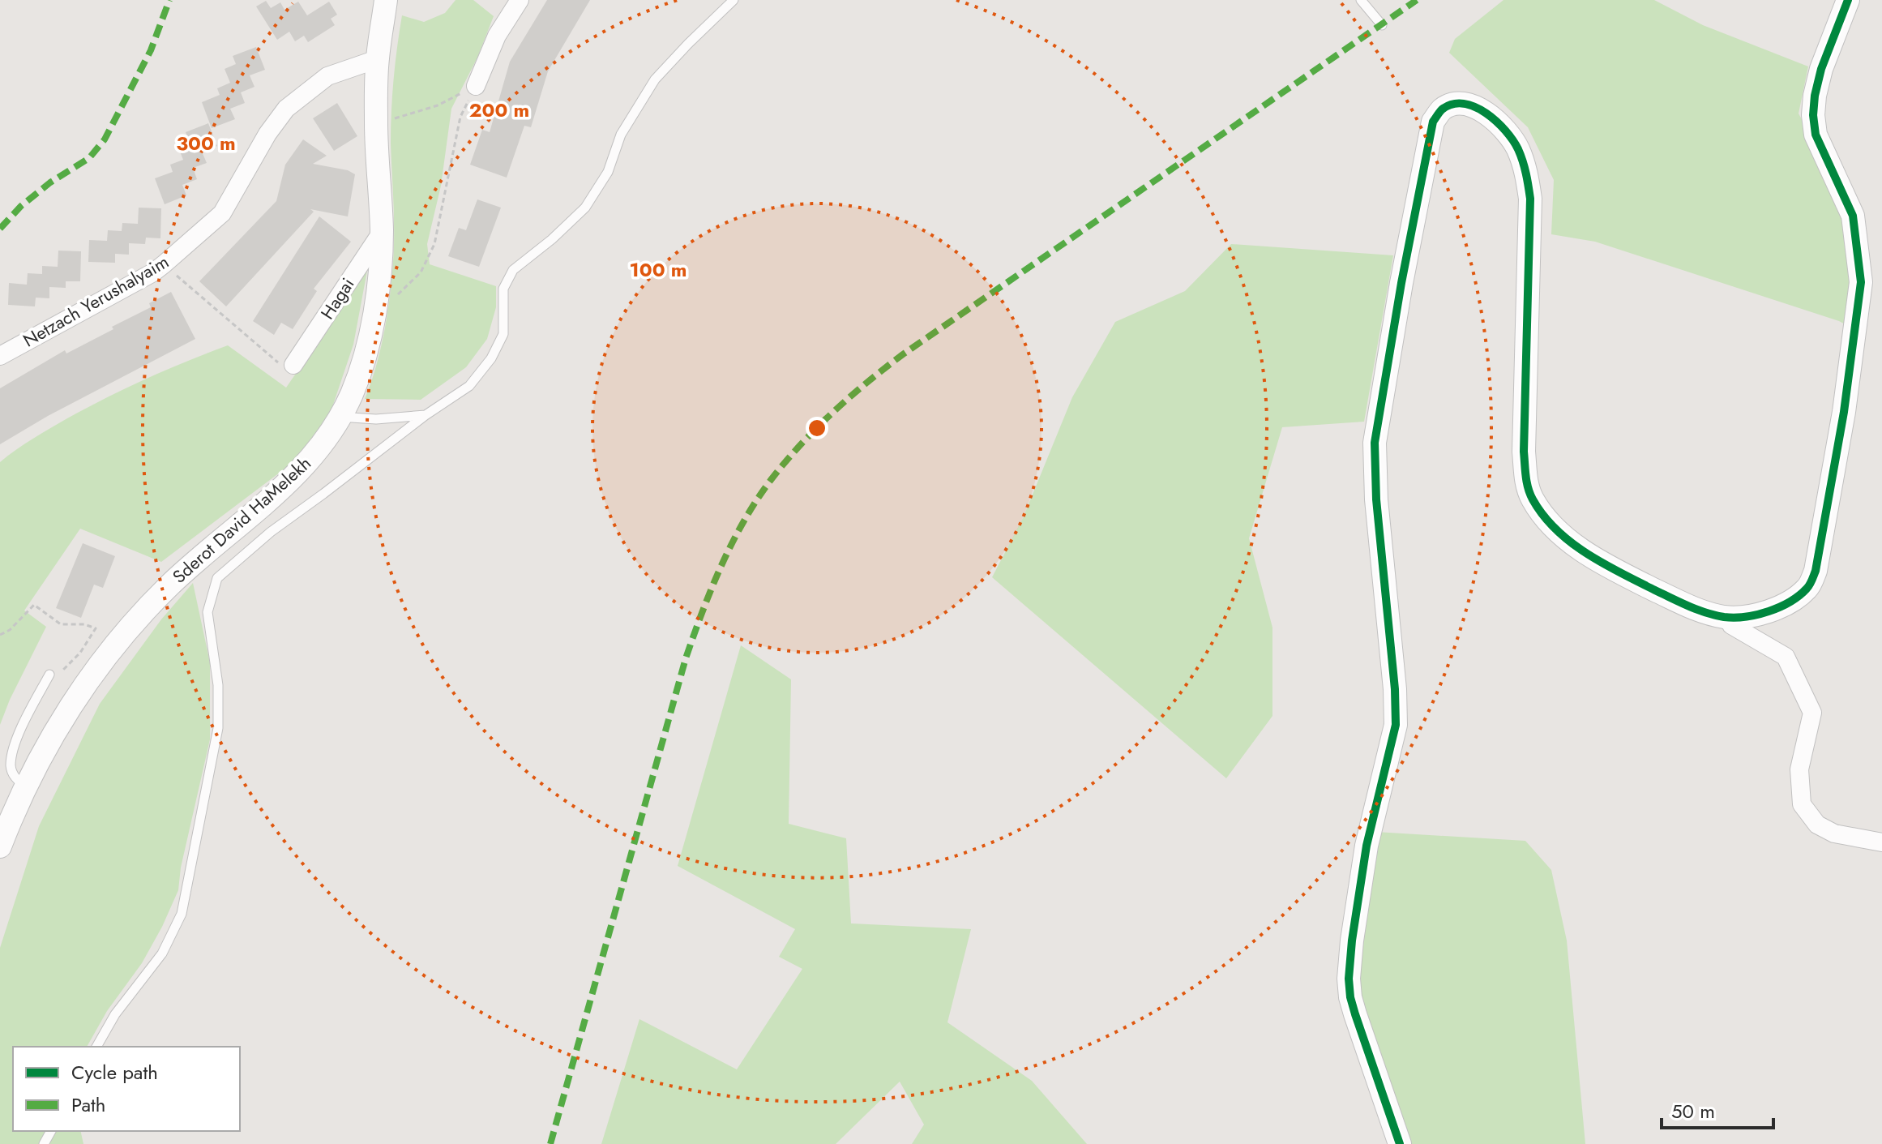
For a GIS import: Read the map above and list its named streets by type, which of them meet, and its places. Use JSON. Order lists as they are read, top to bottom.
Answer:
{
  "streets": {
    "street": ["Hagai", "Netzach Yerushalyaim", "Sderot David HaMelekh"]
  },
  "crossings": [
    ["Hagai", "Sderot David HaMelekh"],
    ["Netzach Yerushalyaim", "Sderot David HaMelekh"]
  ],
  "legend": ["Cycle path", "Path"],
  "scale_bar": "50 m",
  "rings": ["200 m", "300 m", "100 m"]
}
